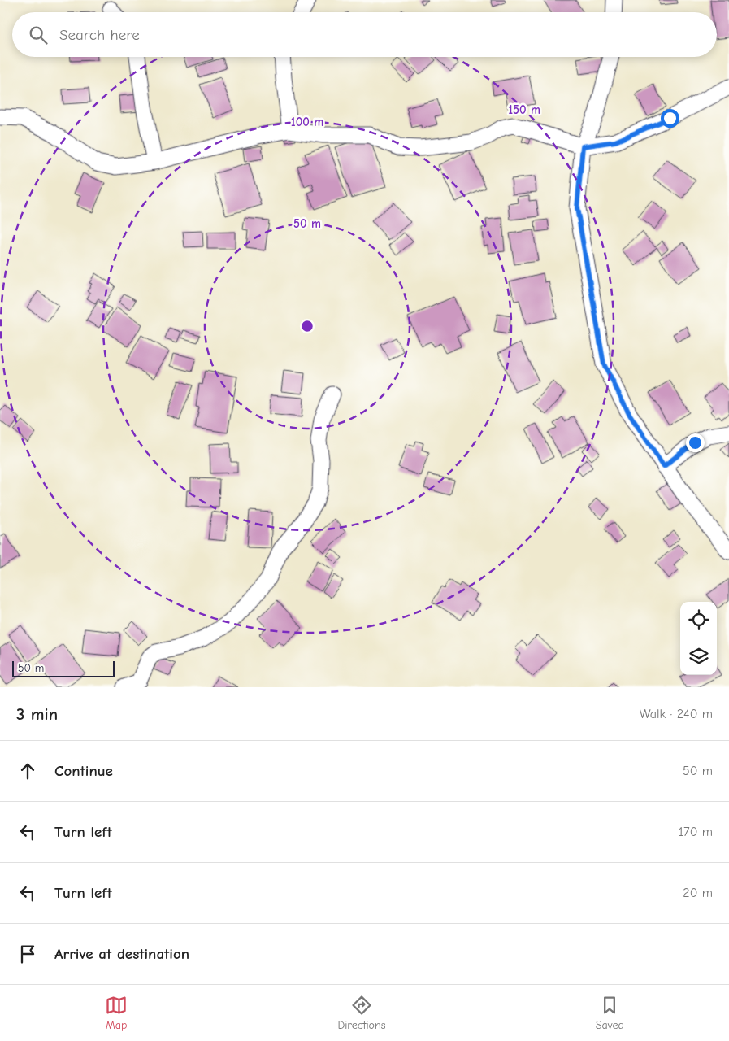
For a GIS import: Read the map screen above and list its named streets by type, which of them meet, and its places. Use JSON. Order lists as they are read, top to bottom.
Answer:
{
  "scale_bar": "50 m",
  "page": {
    "search": "Search here",
    "scale": "50 m",
    "heading": ["3 min", "Walk · 240 m"],
    "list": [
      ["Continue", "50 m"],
      ["Turn left", "170 m"],
      ["Turn left", "20 m"],
      "Arrive at destination"
    ],
    "nav": ["Map", "Directions", "Saved"]
  },
  "rings": ["150 m", "100 m", "50 m"]
}
